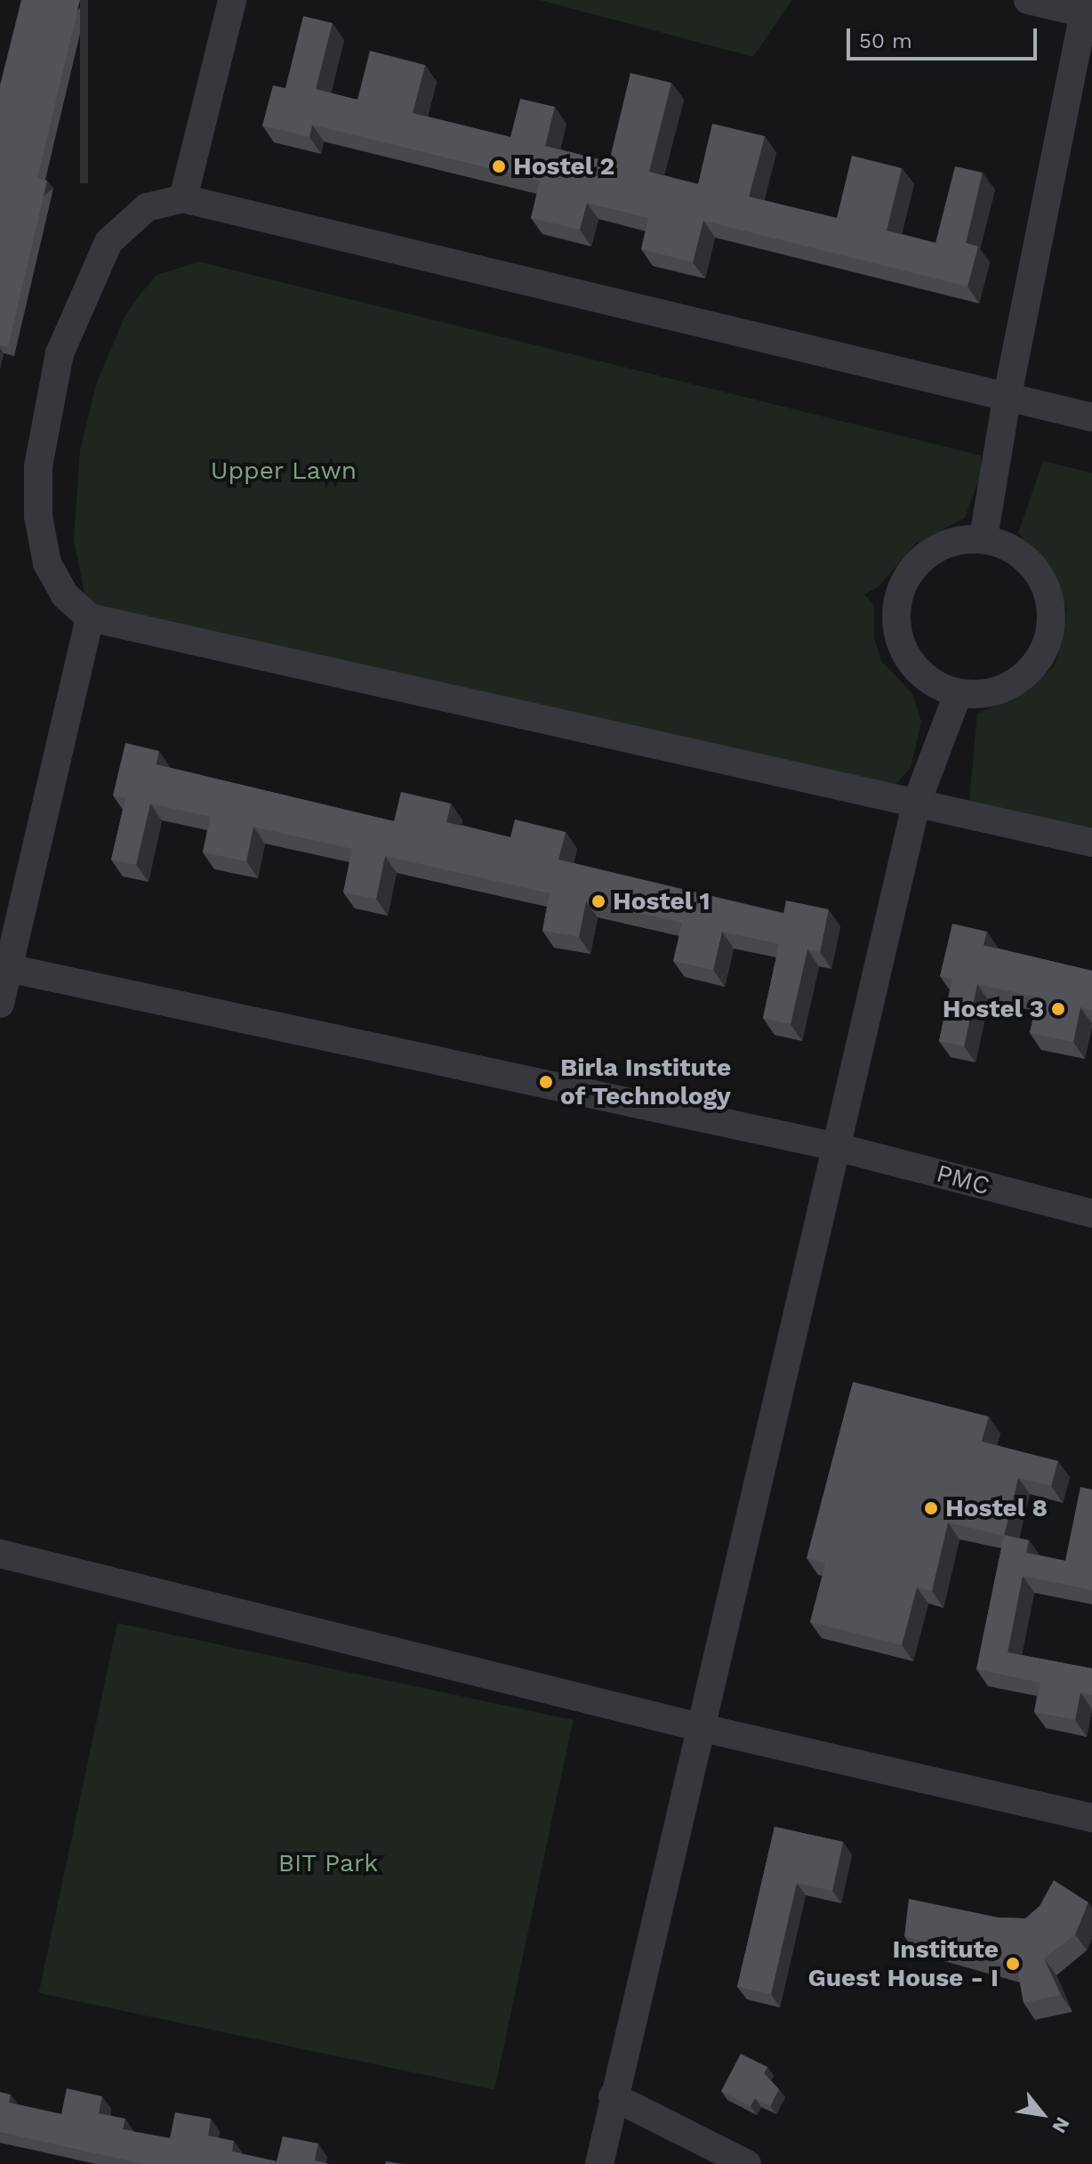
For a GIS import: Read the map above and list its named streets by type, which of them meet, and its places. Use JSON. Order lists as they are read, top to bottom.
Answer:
{
  "streets": {
    "street": ["PMC"]
  },
  "parks": ["Upper Lawn", "BIT Park"],
  "places": [
    "Hostel 2",
    "Hostel 1",
    "Hostel 3",
    "Birla Institute of Technology",
    "Hostel 8",
    "Institute Guest House - I"
  ],
  "scale_bar": "50 m",
  "north": "bottom right"
}
